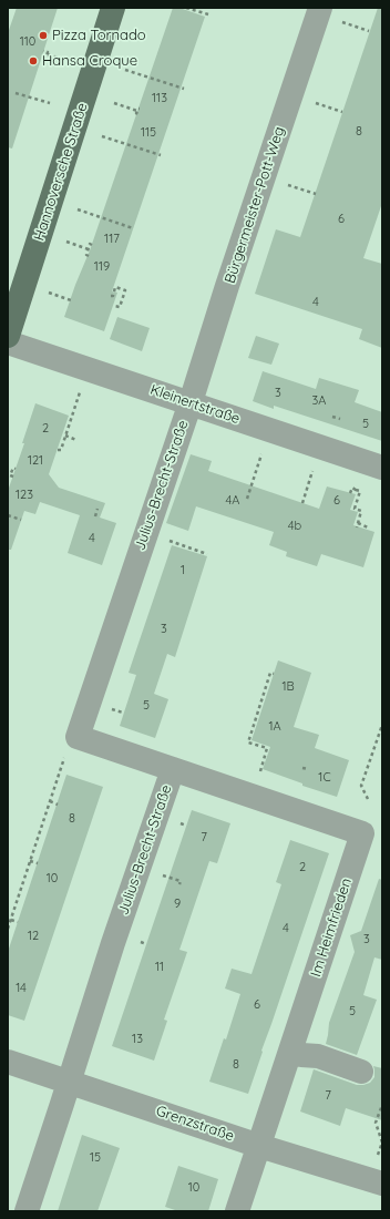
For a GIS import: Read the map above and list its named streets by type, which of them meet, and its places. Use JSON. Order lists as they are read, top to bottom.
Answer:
{
  "streets": {
    "main road": ["Hannoversche Straße"],
    "street": [
      "Bürgermeister-Pott-Weg",
      "Kleinertstraße",
      "Julius-Brecht-Straße",
      "Im Heimfrieden",
      "Grenzstraße"
    ]
  },
  "crossings": [
    ["Bürgermeister-Pott-Weg", "Kleinertstraße"],
    ["Bürgermeister-Pott-Weg", "Julius-Brecht-Straße"],
    ["Kleinertstraße", "Julius-Brecht-Straße"],
    ["Julius-Brecht-Straße", "Im Heimfrieden"],
    ["Julius-Brecht-Straße", "Grenzstraße"],
    ["Im Heimfrieden", "Grenzstraße"]
  ],
  "places": ["Pizza Tornado", "Hansa Croque"],
  "house_numbers": [
    "110",
    "113",
    "8",
    "115",
    "6",
    "117",
    "119",
    "4",
    "3",
    "3A",
    "5",
    "2",
    "121",
    "123",
    "4A",
    "6",
    "4b",
    "4",
    "1",
    "3",
    "1B",
    "5",
    "1A",
    "1C",
    "8",
    "7",
    "2",
    "10",
    "9",
    "4",
    "12",
    "3",
    "11",
    "14",
    "6",
    "5",
    "13",
    "8",
    "7",
    "15",
    "10"
  ]
}
